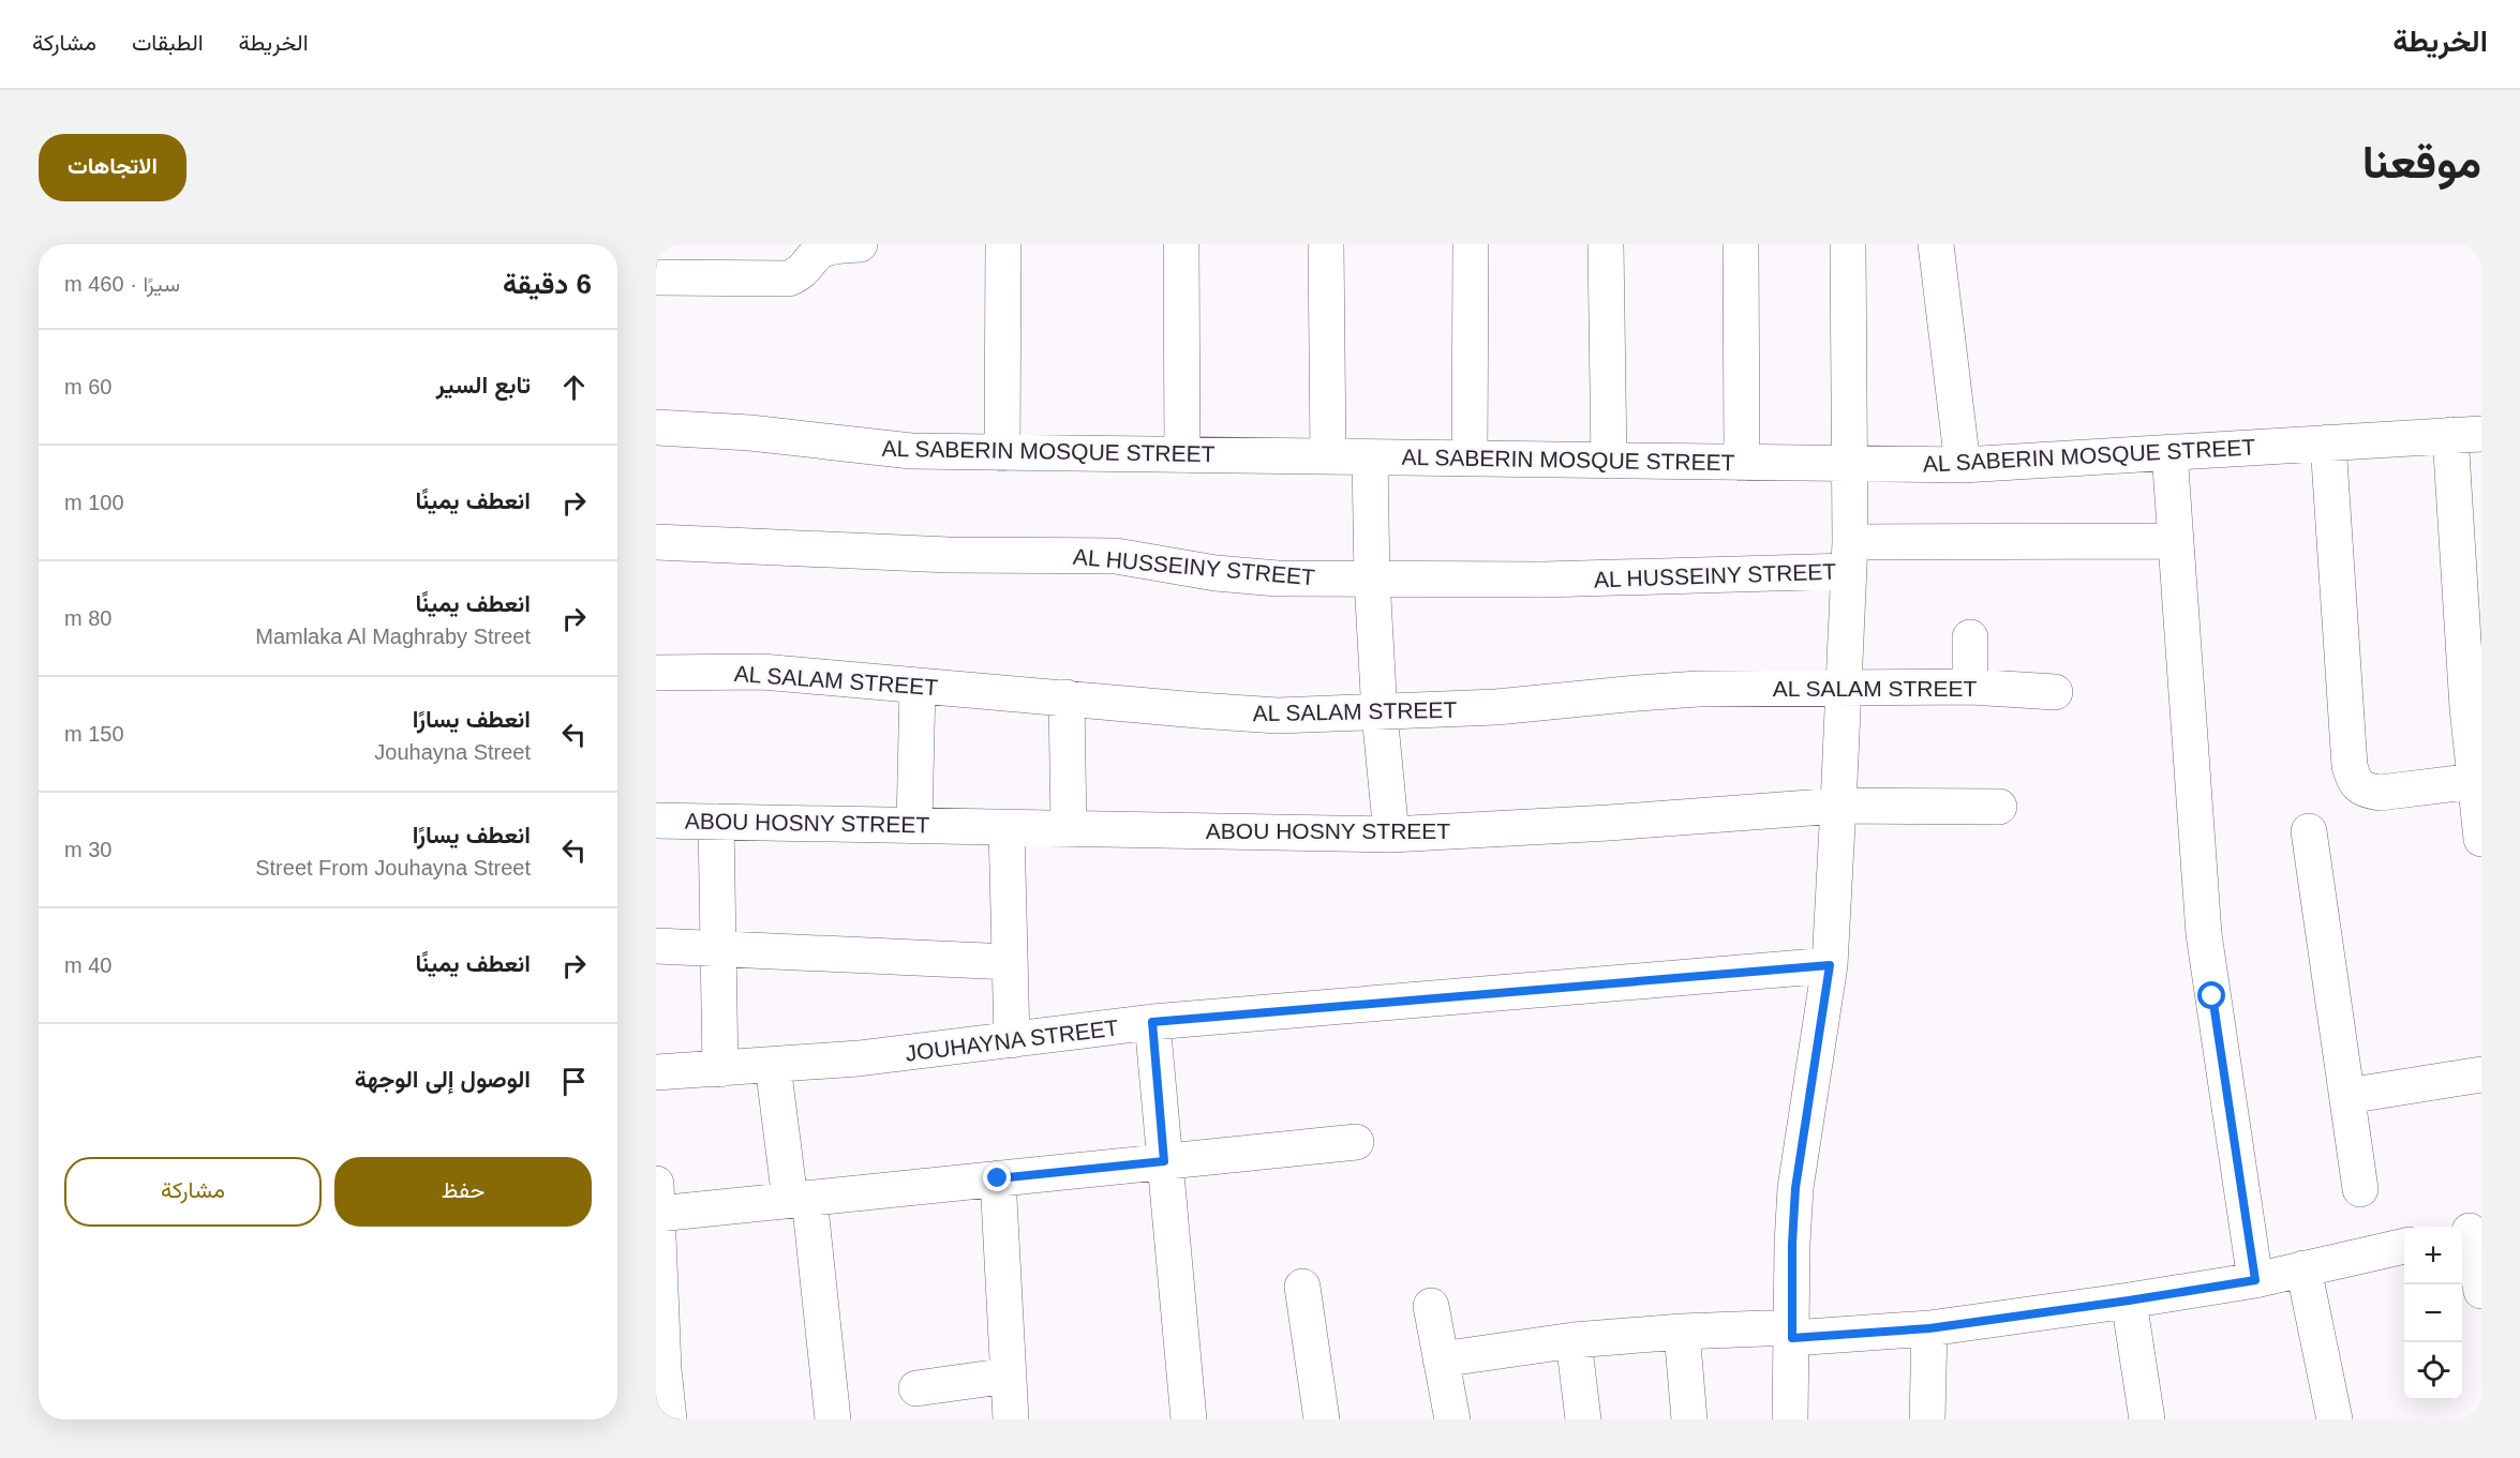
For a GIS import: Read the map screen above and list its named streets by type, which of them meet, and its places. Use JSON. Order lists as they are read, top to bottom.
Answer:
{
  "streets": {
    "street": [
      "AL SABERIN MOSQUE STREET",
      "AL HUSSEINY STREET",
      "AL SALAM STREET",
      "ABOU HOSNY STREET",
      "JOUHAYNA STREET"
    ]
  },
  "page": {
    "header": "الخريطة",
    "nav": ["الخريطة", "الطبقات", "مشاركة"],
    "title": "موقعنا",
    "buttons": [
      "الاتجاهات",
      ["حفظ", "مشاركة"]
    ],
    "heading": ["6 دقيقة", "سيرًا · 460 m"],
    "list": [
      ["تابع السير", "60 m"],
      ["انعطف يمينًا", "100 m"],
      ["انعطف يمينًا", "Mamlaka Al Maghraby Street", "80 m"],
      ["انعطف يسارًا", "Jouhayna Street", "150 m"],
      ["انعطف يسارًا", "Street From Jouhayna Street", "30 m"],
      ["انعطف يمينًا", "40 m"],
      "الوصول إلى الوجهة"
    ],
    "map_buttons": ["+", "−"]
  }
}
